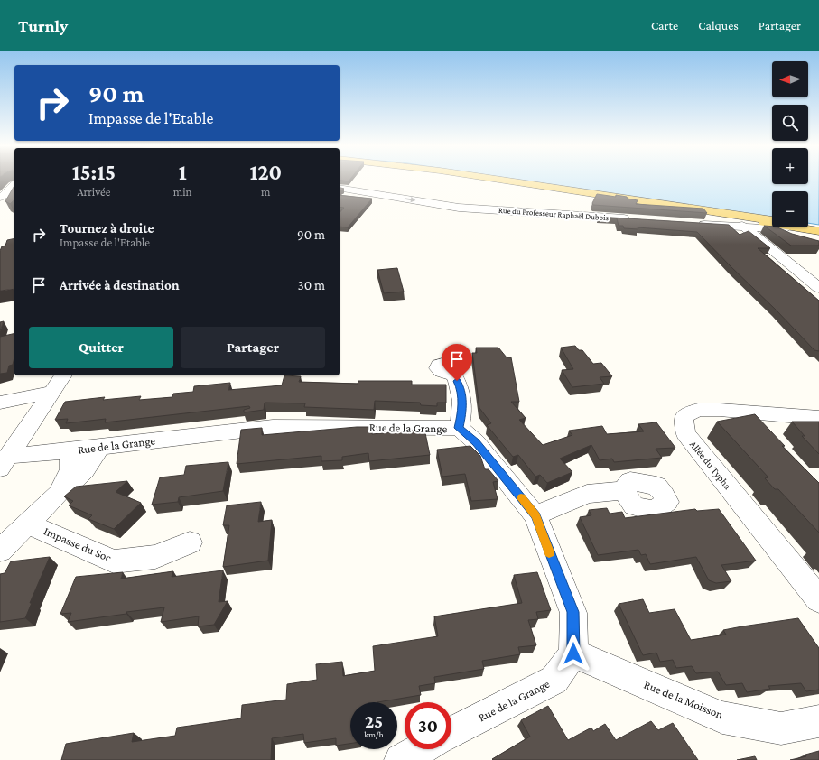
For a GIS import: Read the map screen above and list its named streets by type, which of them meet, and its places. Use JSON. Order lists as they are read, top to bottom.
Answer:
{
  "streets": {
    "street": [
      "Rue du Professeur Raphaël Dubois",
      "Rue de la Grange",
      "Allée du Typha",
      "Impasse du Soc",
      "Rue de la Moisson"
    ]
  },
  "crossings": [
    ["Rue de la Grange", "Impasse du Soc"],
    ["Rue de la Grange", "Rue de la Moisson"]
  ],
  "one_way": ["Rue du Professeur Raphaël Dubois"],
  "north": "left",
  "page": {
    "header": "Turnly",
    "nav": ["Carte", "Calques", "Partager"],
    "map_buttons": ["+", "−"],
    "turn": ["90 m", "Impasse de l'Etable"],
    "eta": [
      "15:15",
      "Arrivée",
      "1",
      "min",
      "120",
      "m"
    ],
    "list": [
      {
        "name": "Tournez à droite",
        "note": "Impasse de l'Etable",
        "value": "90 m"
      },
      {
        "name": "Arrivée à destination",
        "value": "30 m"
      }
    ],
    "buttons": ["Quitter", "Partager"],
    "speed": "25 km/h",
    "limit": "30"
  }
}
